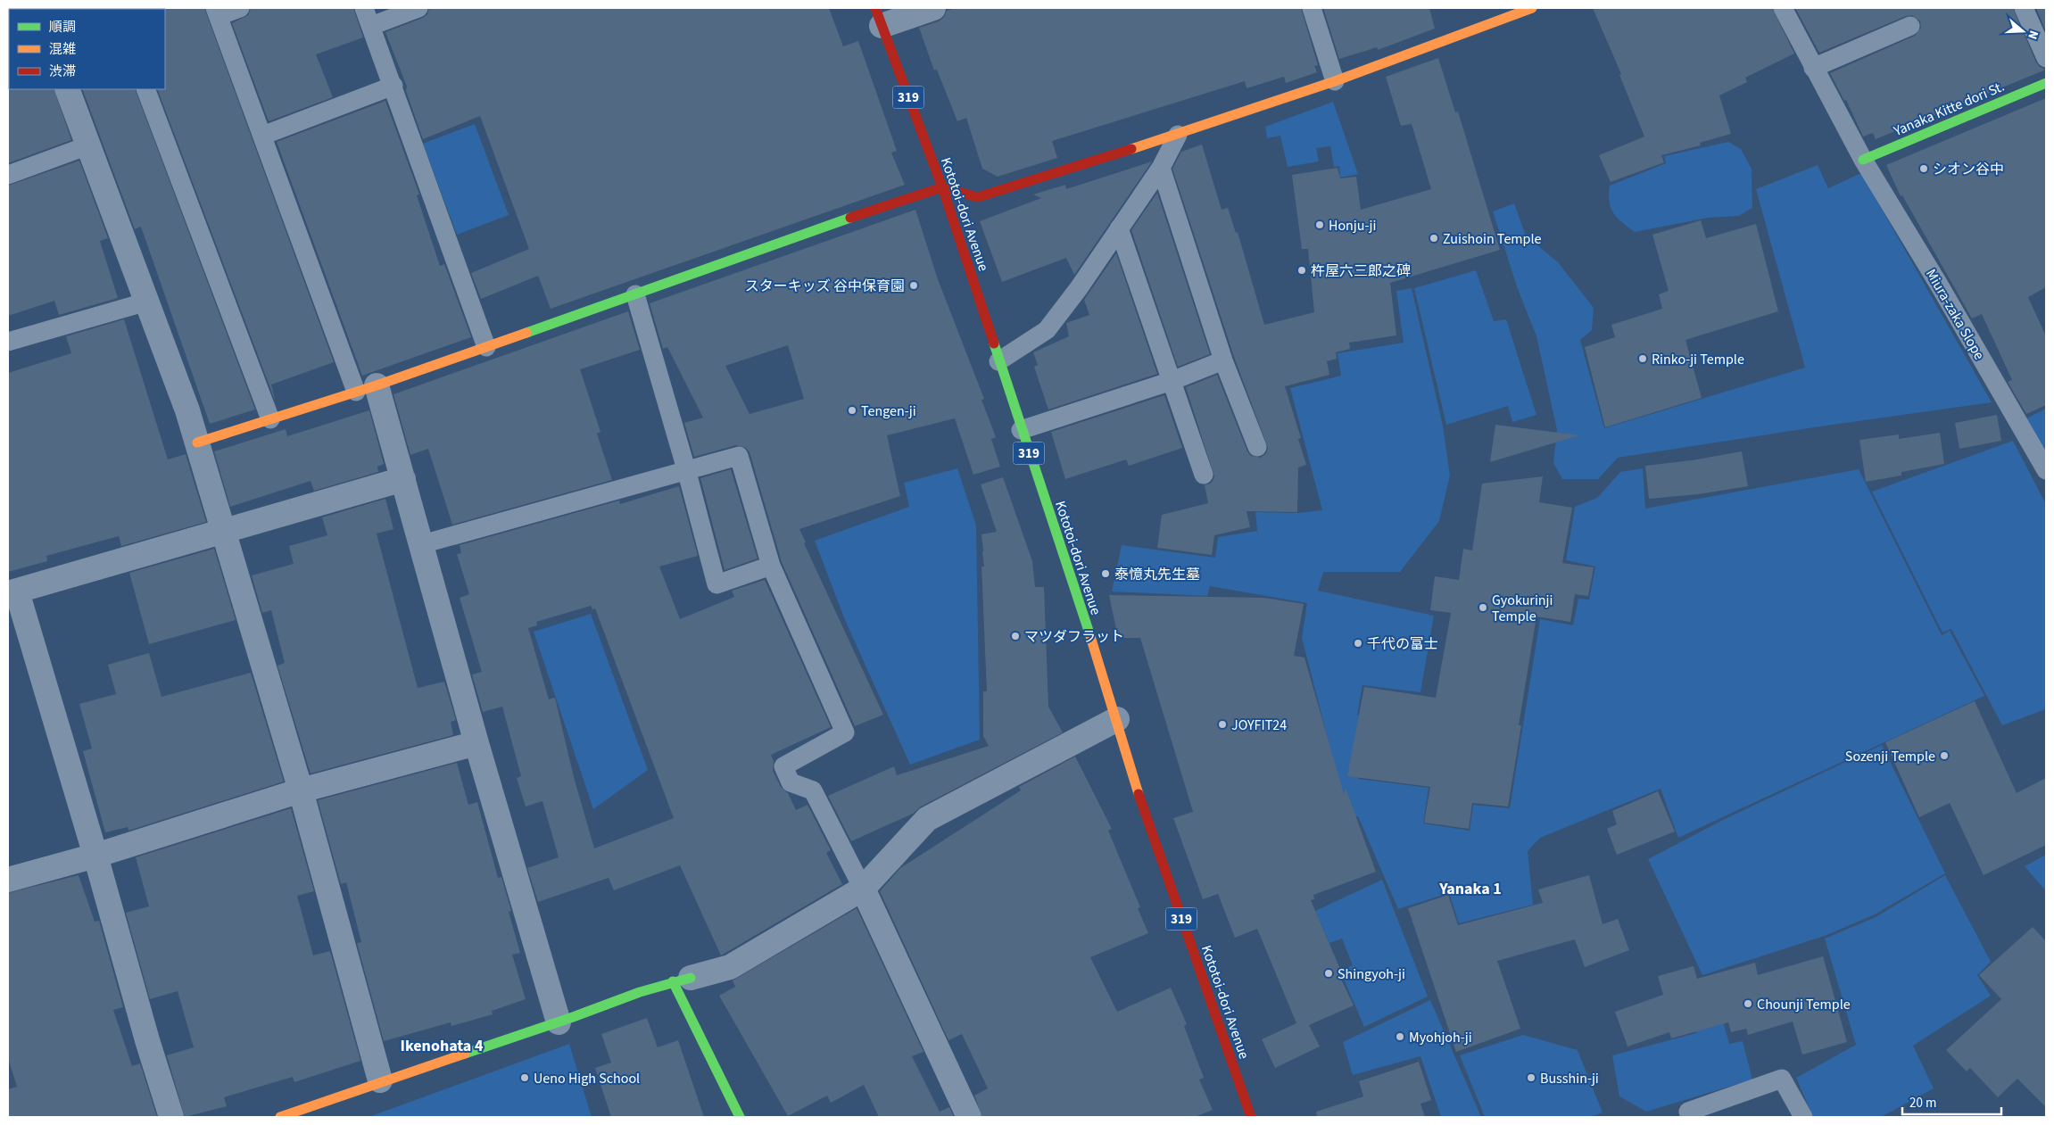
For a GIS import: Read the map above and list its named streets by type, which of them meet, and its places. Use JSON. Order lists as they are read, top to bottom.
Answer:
{
  "streets": {
    "street": ["319", "Yanaka Kitte dori St.", "Kototoi-dori Avenue"],
    "lane": ["Miura-zaka Slope"]
  },
  "crossings": [
    ["Yanaka Kitte dori St.", "Miura-zaka Slope"]
  ],
  "districts": ["Yanaka 1", "Ikenohata 4"],
  "places": [
    "シオン谷中",
    "Honju-ji",
    "Zuishoin Temple",
    "杵屋六三郎之碑",
    "スターキッズ 谷中保育園",
    "Rinko-ji Temple",
    "Tengen-ji",
    "泰憶丸先生墓",
    "Gyokurinji Temple",
    "マツダフラット",
    "千代の富士",
    "JOYFIT24",
    "Sozenji Temple",
    "Shingyoh-ji",
    "Chounji Temple",
    "Myohjoh-ji",
    "Ueno High School",
    "Busshin-ji"
  ],
  "legend": ["順調", "混雑", "渋滞"],
  "scale_bar": "20 m",
  "north": "right"
}
